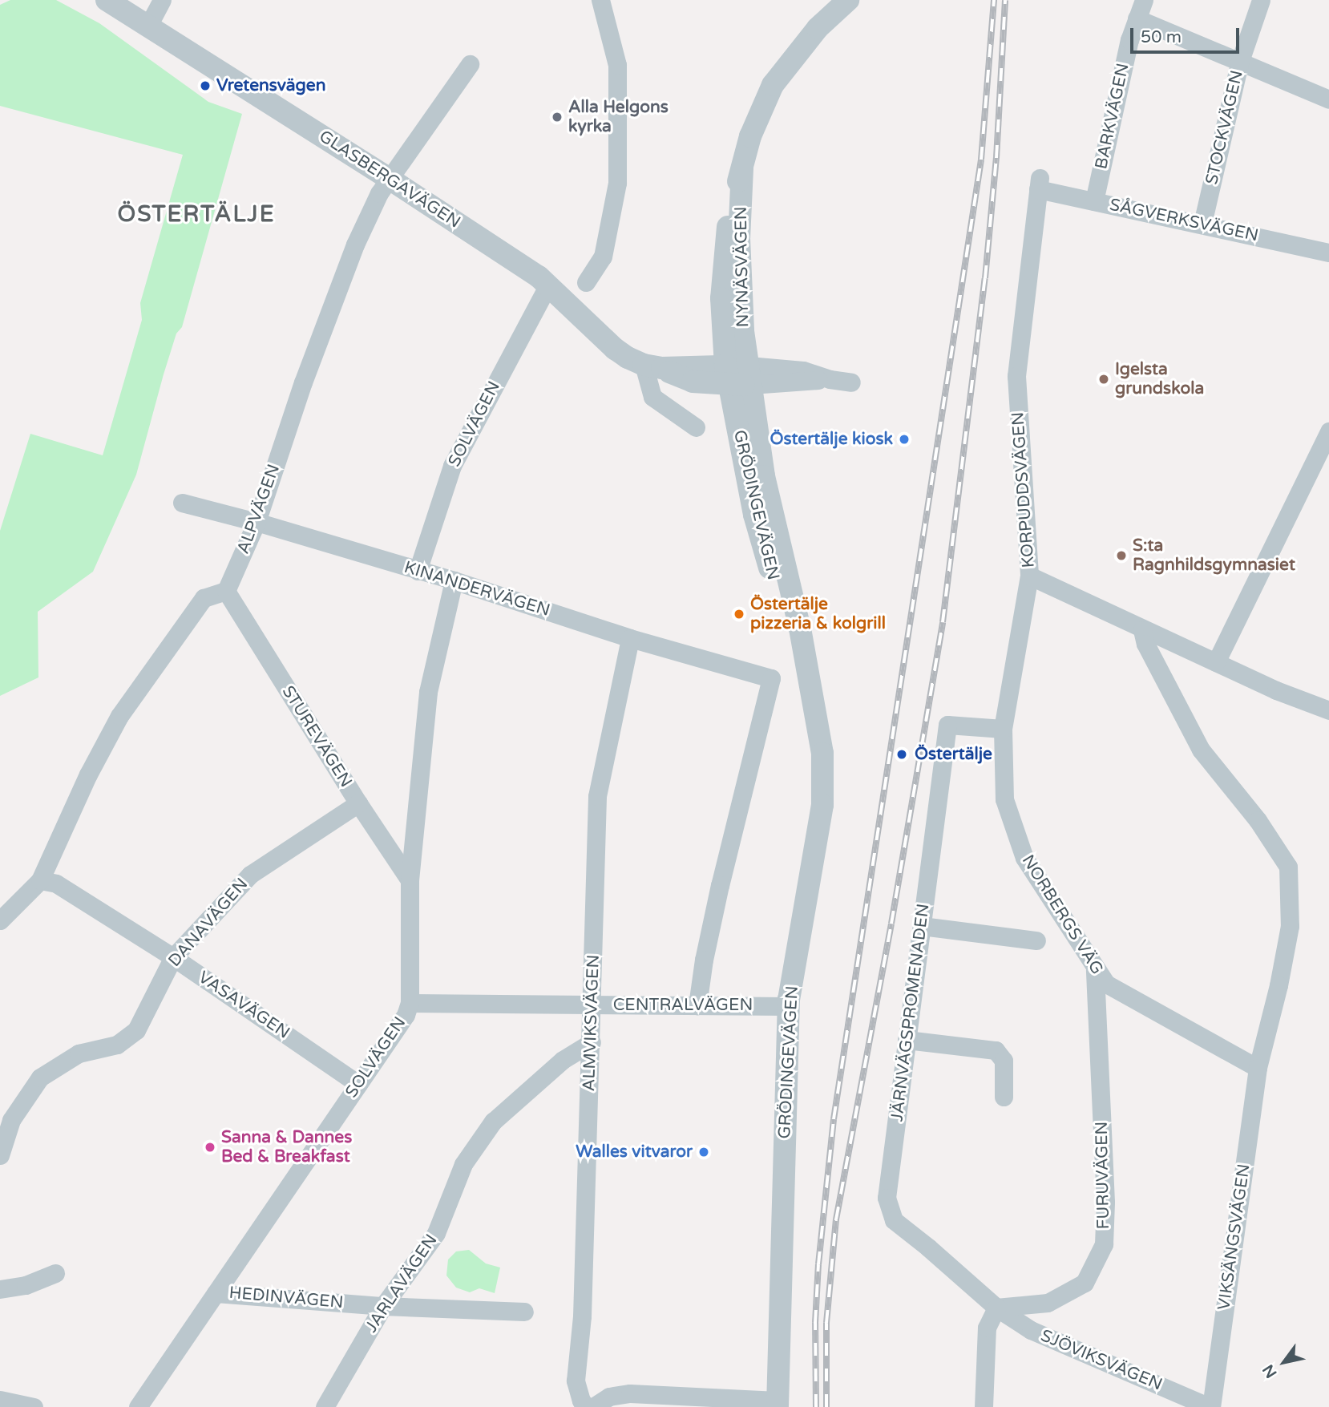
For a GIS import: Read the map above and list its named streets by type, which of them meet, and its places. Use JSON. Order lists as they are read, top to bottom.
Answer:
{
  "streets": {
    "street": [
      "BARKVÄGEN",
      "STOCKVÄGEN",
      "GLASBERGAVÄGEN",
      "SÅGVERKSVÄGEN",
      "NYNÄSVÄGEN",
      "SOLVÄGEN",
      "KORPUDDSVÄGEN",
      "GRÖDINGEVÄGEN",
      "ALPVÄGEN",
      "KINANDERVÄGEN",
      "STUREVÄGEN",
      "NORBERGS VÄG",
      "DANAVÄGEN",
      "VASAVÄGEN",
      "CENTRALVÄGEN",
      "JÄRNVÄGSPROMENADEN",
      "ALMVIKSVÄGEN",
      "FURUVÄGEN",
      "VIKSÄNGSVÄGEN",
      "JARLAVÄGEN",
      "HEDINVÄGEN",
      "SJÖVIKSVÄGEN"
    ]
  },
  "crossings": [
    ["BARKVÄGEN", "SÅGVERKSVÄGEN"],
    ["STOCKVÄGEN", "SÅGVERKSVÄGEN"],
    ["GLASBERGAVÄGEN", "SOLVÄGEN"],
    ["GLASBERGAVÄGEN", "ALPVÄGEN"],
    ["SÅGVERKSVÄGEN", "KORPUDDSVÄGEN"],
    ["NYNÄSVÄGEN", "GRÖDINGEVÄGEN"],
    ["SOLVÄGEN", "KINANDERVÄGEN"],
    ["SOLVÄGEN", "STUREVÄGEN"],
    ["SOLVÄGEN", "VASAVÄGEN"],
    ["SOLVÄGEN", "CENTRALVÄGEN"],
    ["SOLVÄGEN", "HEDINVÄGEN"],
    ["KORPUDDSVÄGEN", "NORBERGS VÄG"],
    ["KORPUDDSVÄGEN", "VIKSÄNGSVÄGEN"],
    ["GRÖDINGEVÄGEN", "CENTRALVÄGEN"],
    ["ALPVÄGEN", "KINANDERVÄGEN"],
    ["ALPVÄGEN", "STUREVÄGEN"],
    ["KINANDERVÄGEN", "CENTRALVÄGEN"],
    ["KINANDERVÄGEN", "ALMVIKSVÄGEN"],
    ["STUREVÄGEN", "DANAVÄGEN"],
    ["NORBERGS VÄG", "JÄRNVÄGSPROMENADEN"],
    ["NORBERGS VÄG", "FURUVÄGEN"],
    ["NORBERGS VÄG", "VIKSÄNGSVÄGEN"],
    ["DANAVÄGEN", "VASAVÄGEN"],
    ["CENTRALVÄGEN", "ALMVIKSVÄGEN"],
    ["JÄRNVÄGSPROMENADEN", "FURUVÄGEN"],
    ["JÄRNVÄGSPROMENADEN", "SJÖVIKSVÄGEN"],
    ["ALMVIKSVÄGEN", "JARLAVÄGEN"],
    ["FURUVÄGEN", "SJÖVIKSVÄGEN"],
    ["VIKSÄNGSVÄGEN", "SJÖVIKSVÄGEN"],
    ["JARLAVÄGEN", "HEDINVÄGEN"]
  ],
  "districts": ["ÖSTERTÄLJE"],
  "places": [
    "Vretensvägen",
    "Alla Helgons kyrka",
    "Igelsta grundskola",
    "Östertälje kiosk",
    "S:ta Ragnhildsgymnasiet",
    "Östertälje pizzeria & kolgrill",
    "Östertälje",
    "Sanna & Dannes Bed & Breakfast",
    "Walles vitvaror"
  ],
  "scale_bar": "50 m",
  "north": "bottom left"
}
